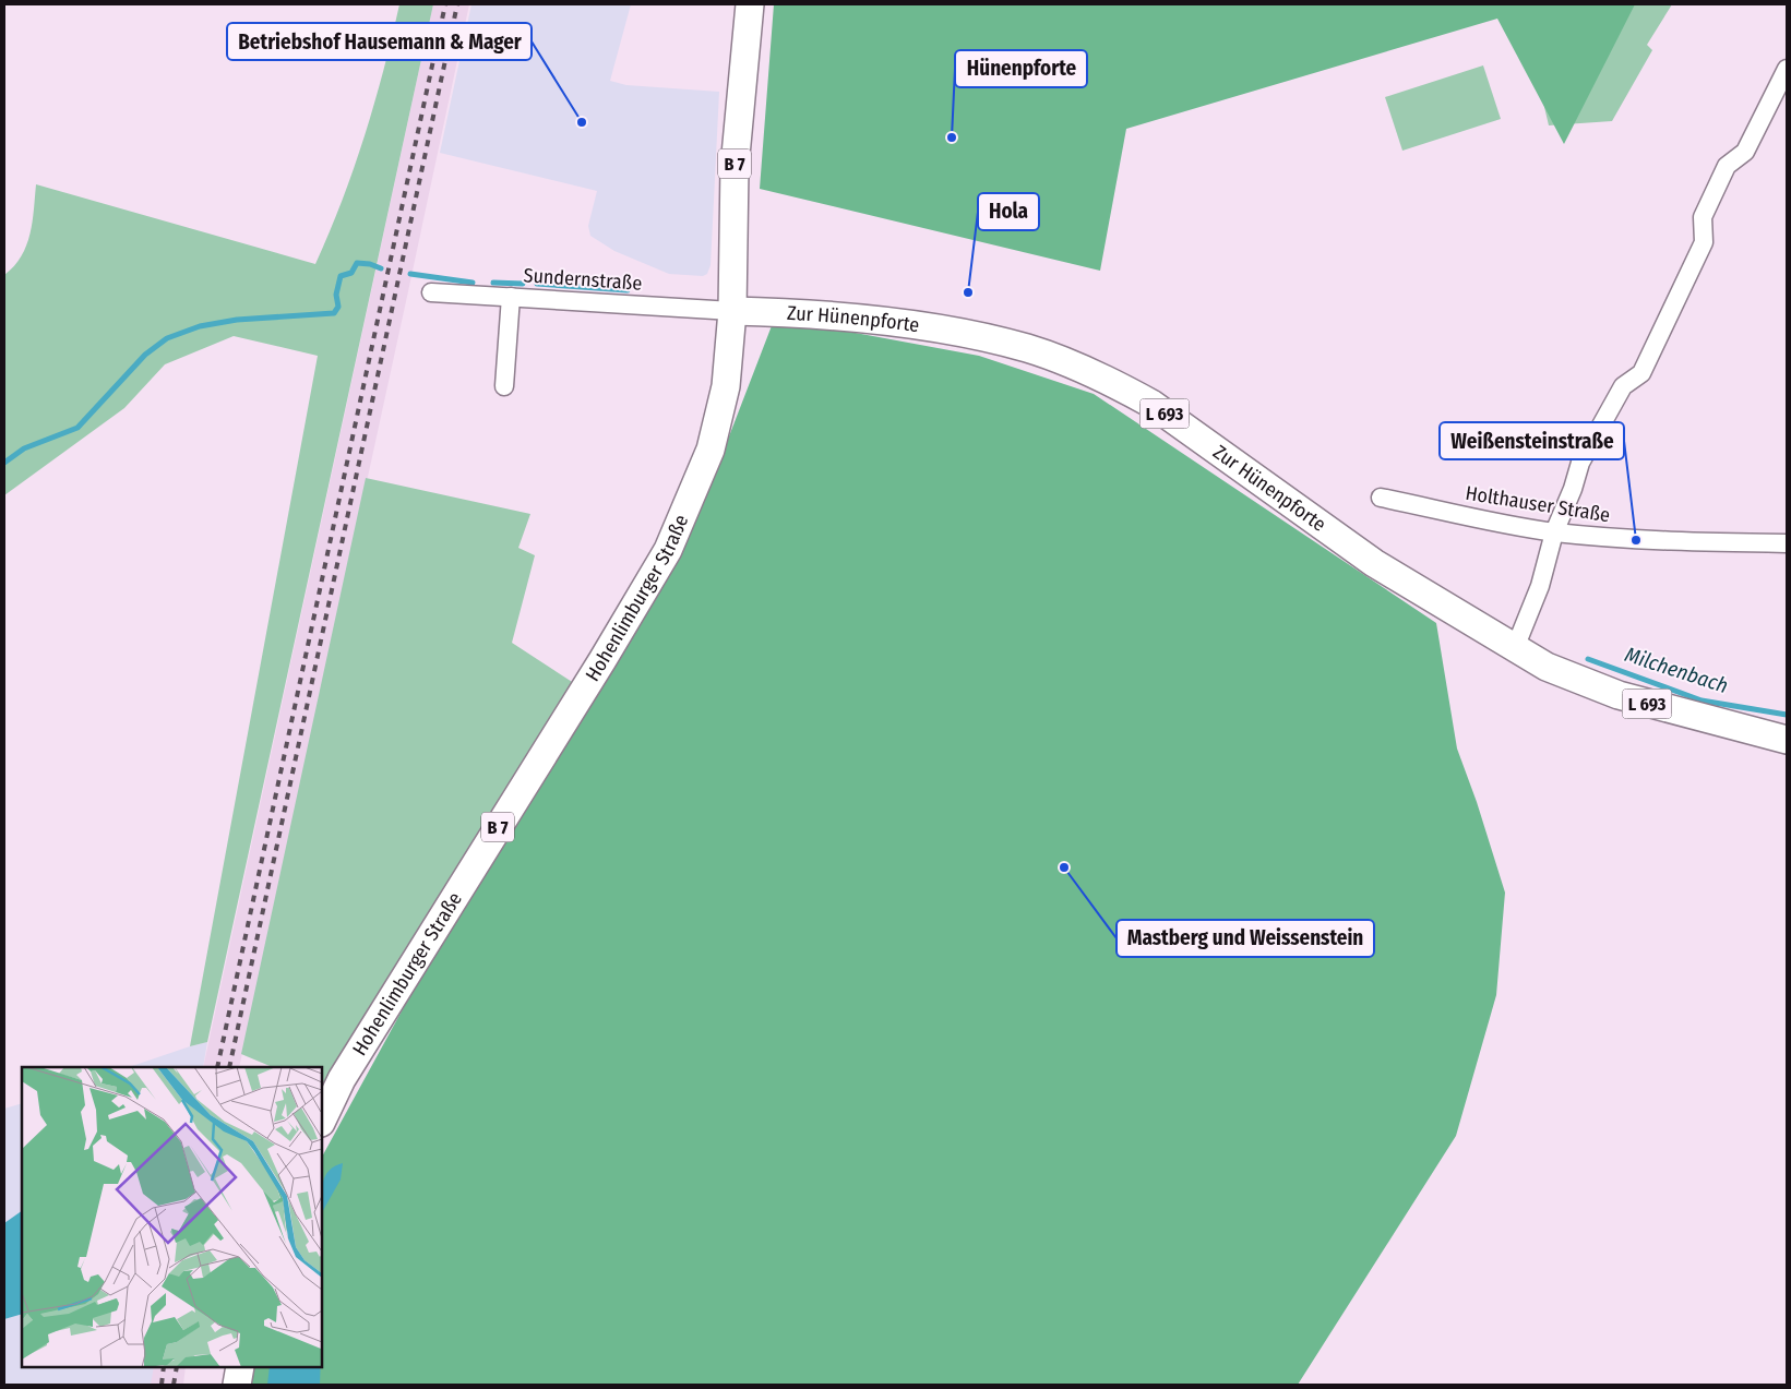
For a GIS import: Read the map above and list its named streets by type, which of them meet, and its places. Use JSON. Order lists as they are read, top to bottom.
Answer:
{
  "streets": {
    "main road": [
      "B 7",
      "Zur Hünenpforte",
      "L 693",
      "Hohenlimburger Straße"
    ],
    "street": ["Sundernstraße", "Holthauser Straße"]
  },
  "crossings": [
    ["Sundernstraße", "Zur Hünenpforte"],
    ["Sundernstraße", "Hohenlimburger Straße"],
    ["Zur Hünenpforte", "Hohenlimburger Straße"]
  ],
  "water": ["Milchenbach"],
  "places": [
    "Betriebshof Hausemann & Mager",
    "Hünenpforte",
    "Hola",
    "Weißensteinstraße",
    "Mastberg und Weissenstein"
  ]
}
